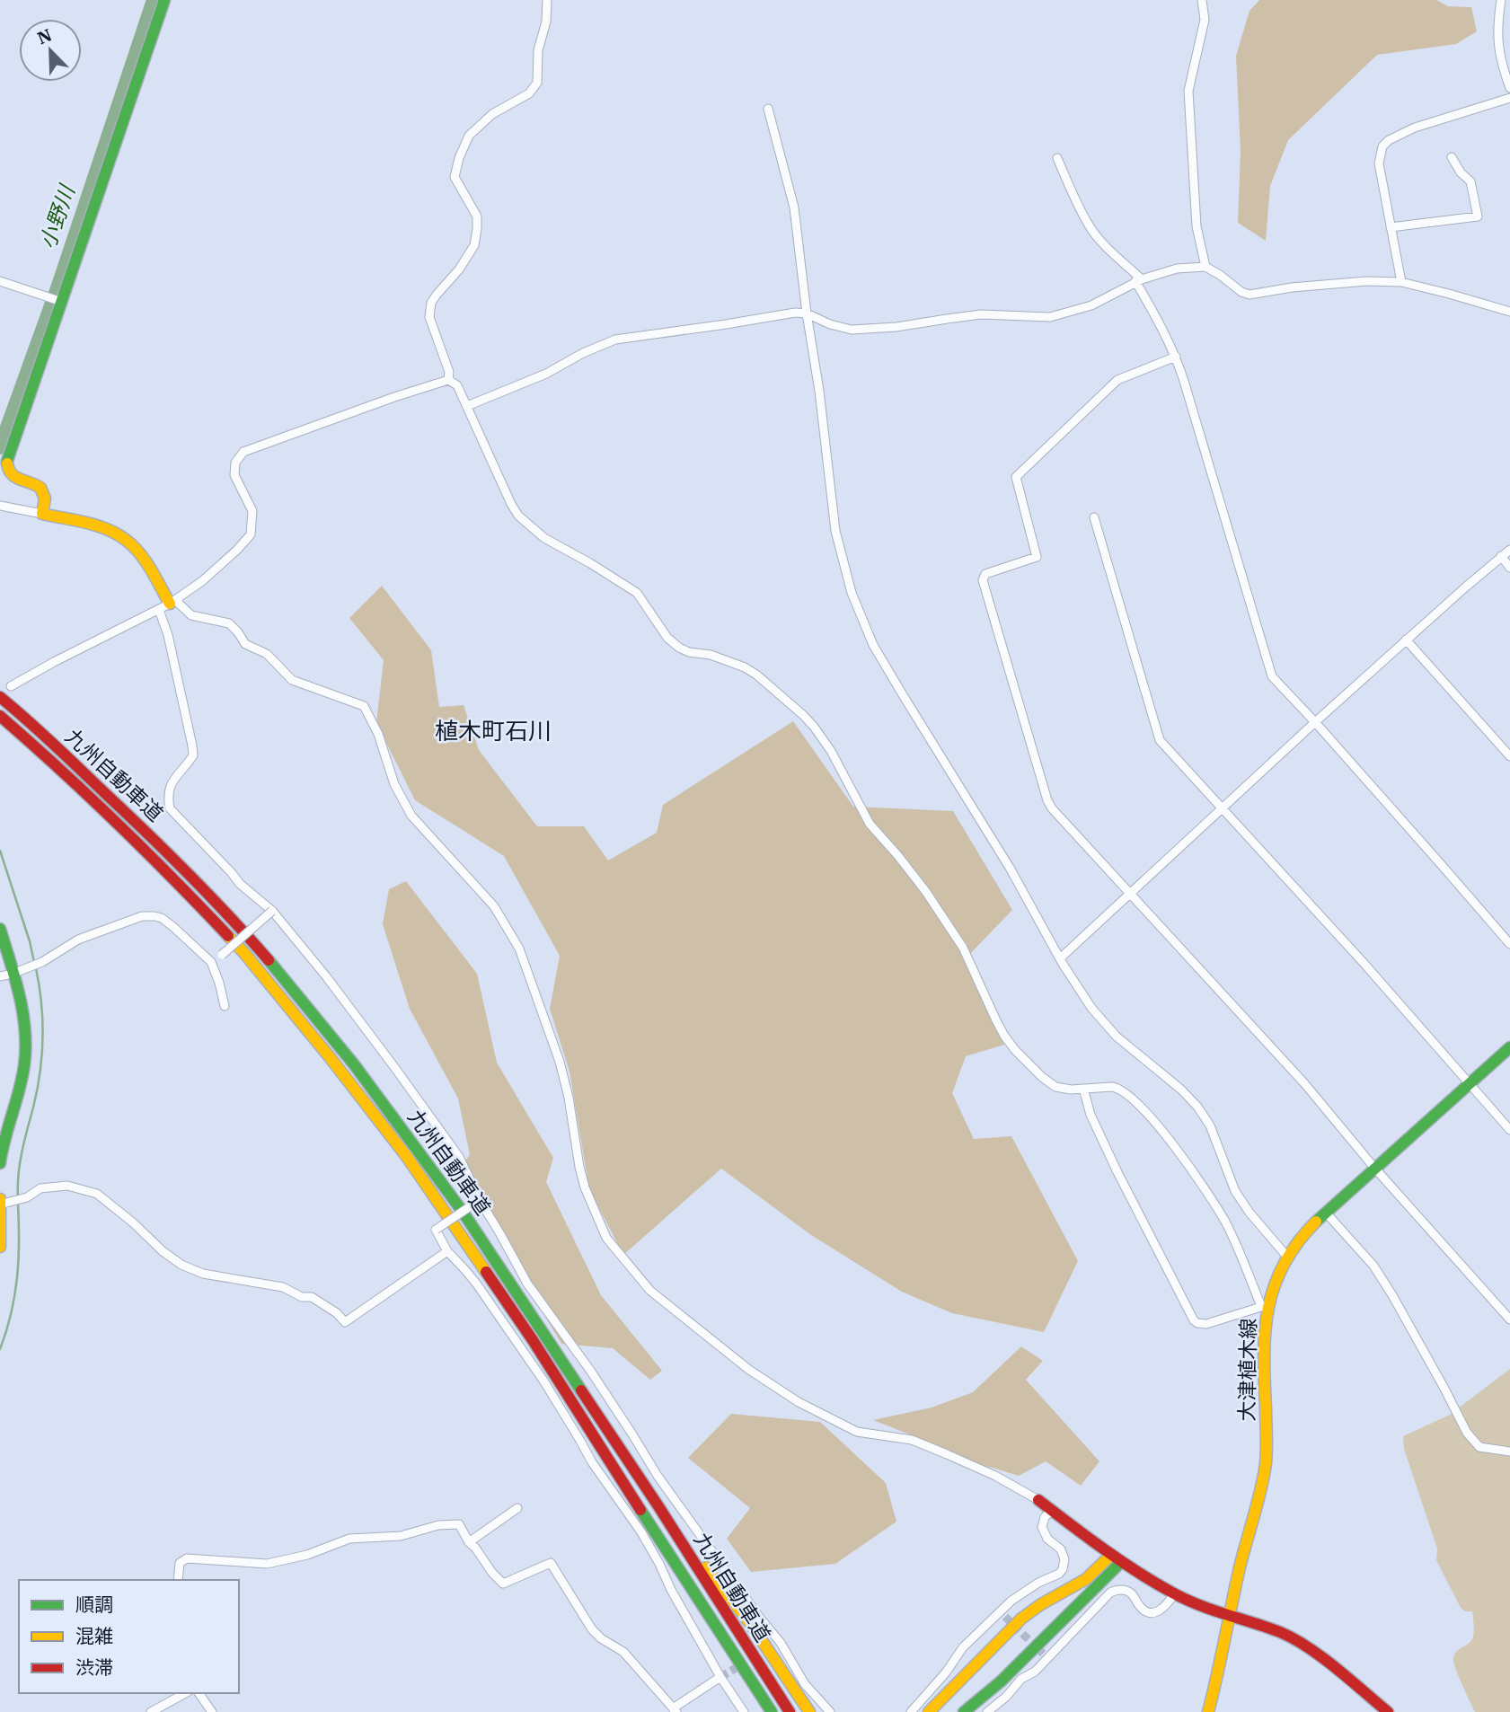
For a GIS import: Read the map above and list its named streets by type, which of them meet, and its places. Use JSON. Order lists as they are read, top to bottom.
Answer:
{
  "streets": {
    "main road": ["九州自動車道", "大津植木線"]
  },
  "districts": ["植木町石川"],
  "water": ["小野川"],
  "legend": ["順調", "混雑", "渋滞"],
  "north": "top left"
}
